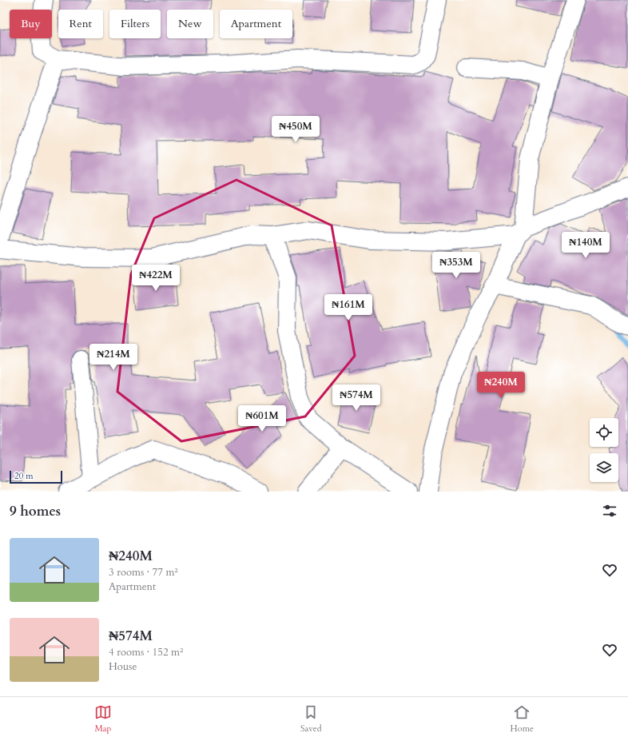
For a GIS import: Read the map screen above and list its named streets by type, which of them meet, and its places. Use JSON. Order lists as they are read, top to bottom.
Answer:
{
  "scale_bar": "20 m",
  "page": {
    "chip": [
      "Buy",
      "Rent",
      "Filters",
      "New",
      "Apartment"
    ],
    "price": [
      "₦450M",
      "₦140M",
      "₦353M",
      "₦422M",
      "₦161M",
      "₦214M",
      "₦240M",
      "₦574M",
      "₦601M"
    ],
    "scale": "20 m",
    "heading": "9 homes",
    "list": [
      {
        "name": "₦240M",
        "note": "3 rooms · 77 m² · Apartment"
      },
      {
        "name": "₦574M",
        "note": "4 rooms · 152 m² · House"
      }
    ],
    "tabs": ["Map", "Saved", "Home"]
  }
}
